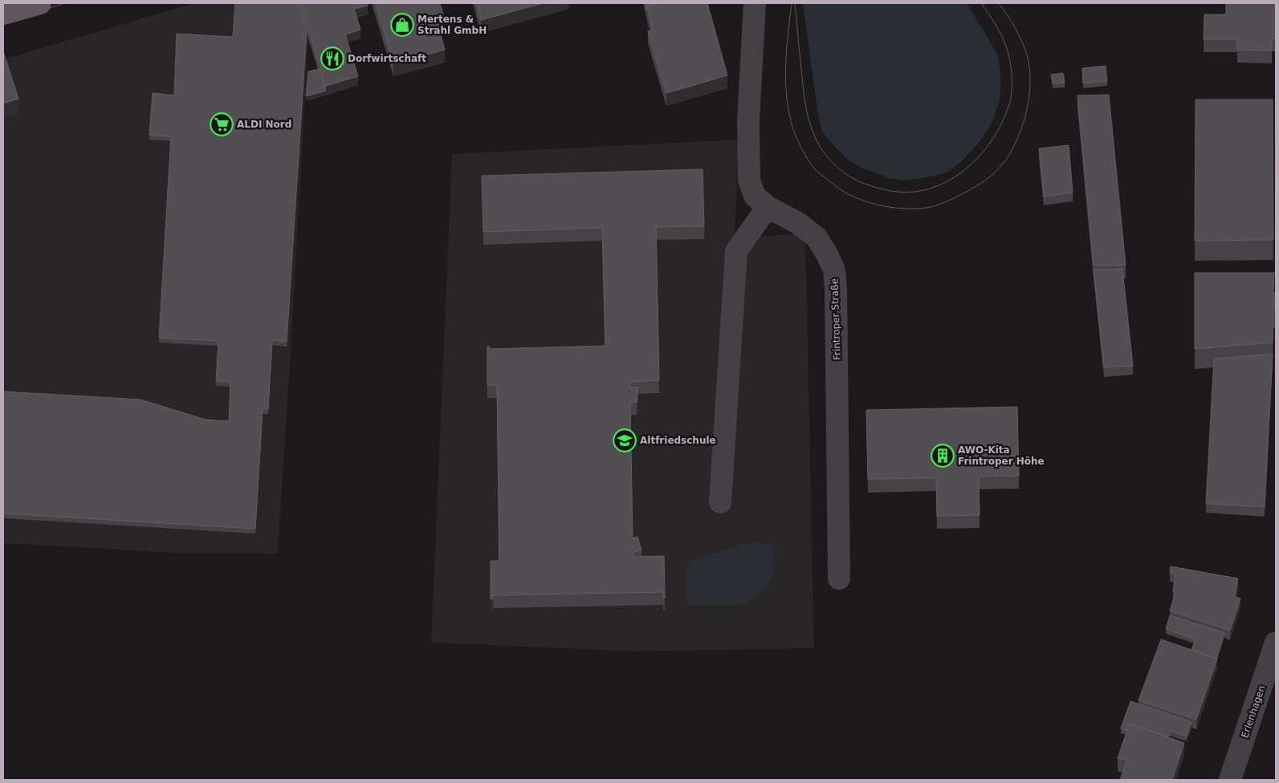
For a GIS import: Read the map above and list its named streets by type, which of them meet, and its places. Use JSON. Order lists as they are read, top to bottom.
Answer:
{
  "streets": {
    "street": ["Frintroper Straße", "Erlenhagen"]
  },
  "places": {
    "shop": ["Mertens & Strahl GmbH"],
    "restaurant": ["Dorfwirtschaft"],
    "supermarket": ["ALDI Nord"],
    "school or university": ["Altfriedschule"],
    "building": ["AWO-Kita Frintroper Höhe"]
  }
}
